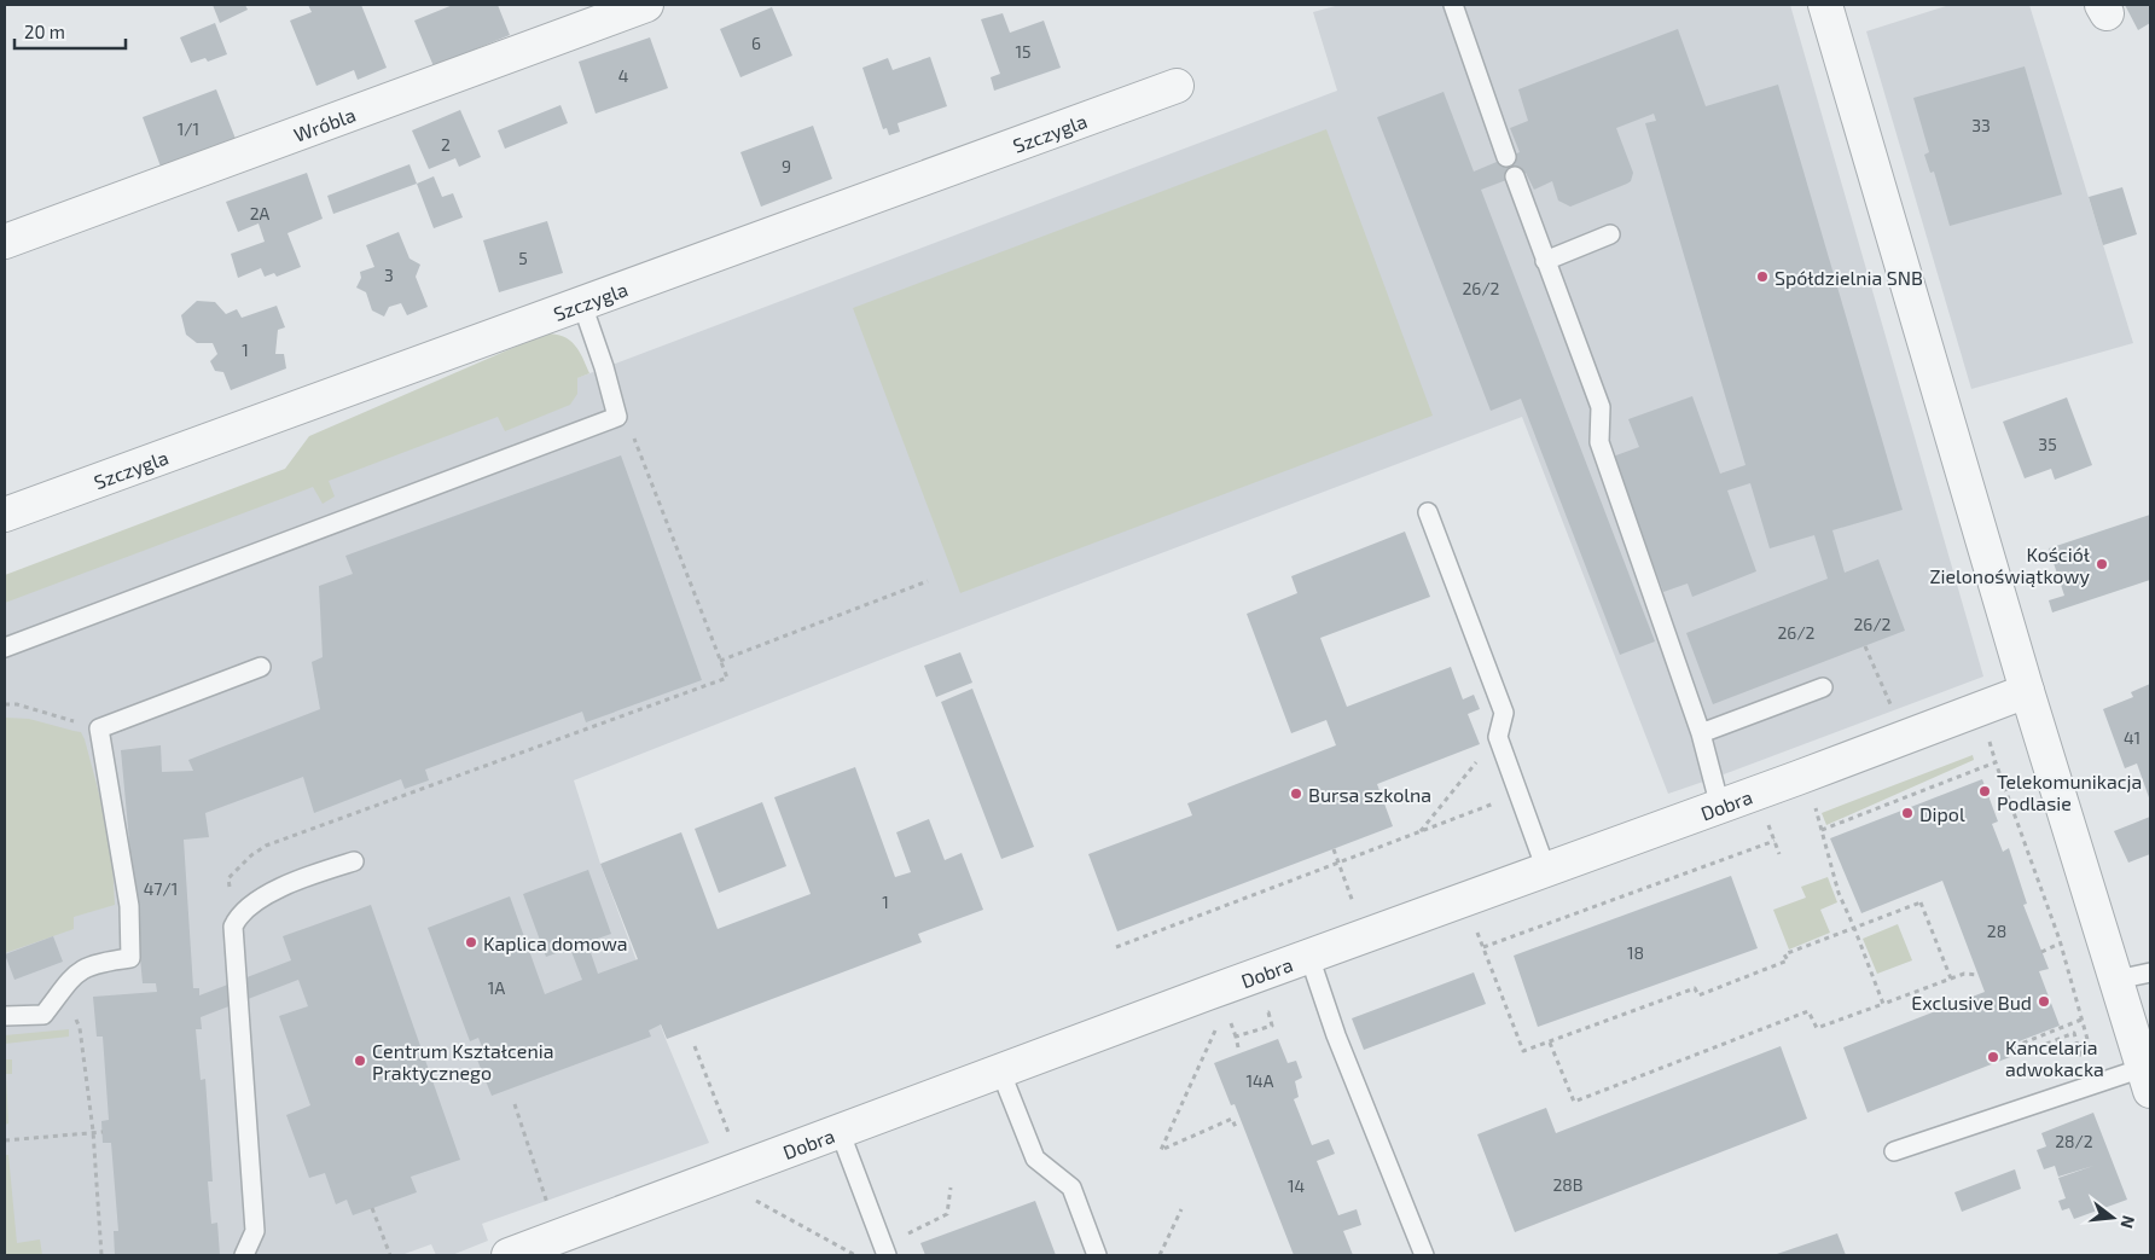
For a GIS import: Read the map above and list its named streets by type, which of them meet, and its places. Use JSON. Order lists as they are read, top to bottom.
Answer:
{
  "streets": {
    "street": ["Wróbla", "Szczygla", "Dobra"]
  },
  "places": [
    "Spółdzielnia SNB",
    "Kościół Zielonoświątkowy",
    "Telekomunikacja Podlasie",
    "Bursa szkolna",
    "Dipol",
    "Kaplica domowa",
    "Exclusive Bud",
    "Kancelaria adwokacka",
    "Centrum Kształcenia Praktycznego"
  ],
  "house_numbers": [
    "6",
    "15",
    "4",
    "33",
    "1/1",
    "2",
    "9",
    "2A",
    "5",
    "3",
    "26/2",
    "1",
    "35",
    "26/2",
    "26/2",
    "41",
    "47/1",
    "1",
    "28",
    "18",
    "1A",
    "14A",
    "28/2",
    "28B",
    "14"
  ],
  "scale_bar": "20 m",
  "north": "right"
}
